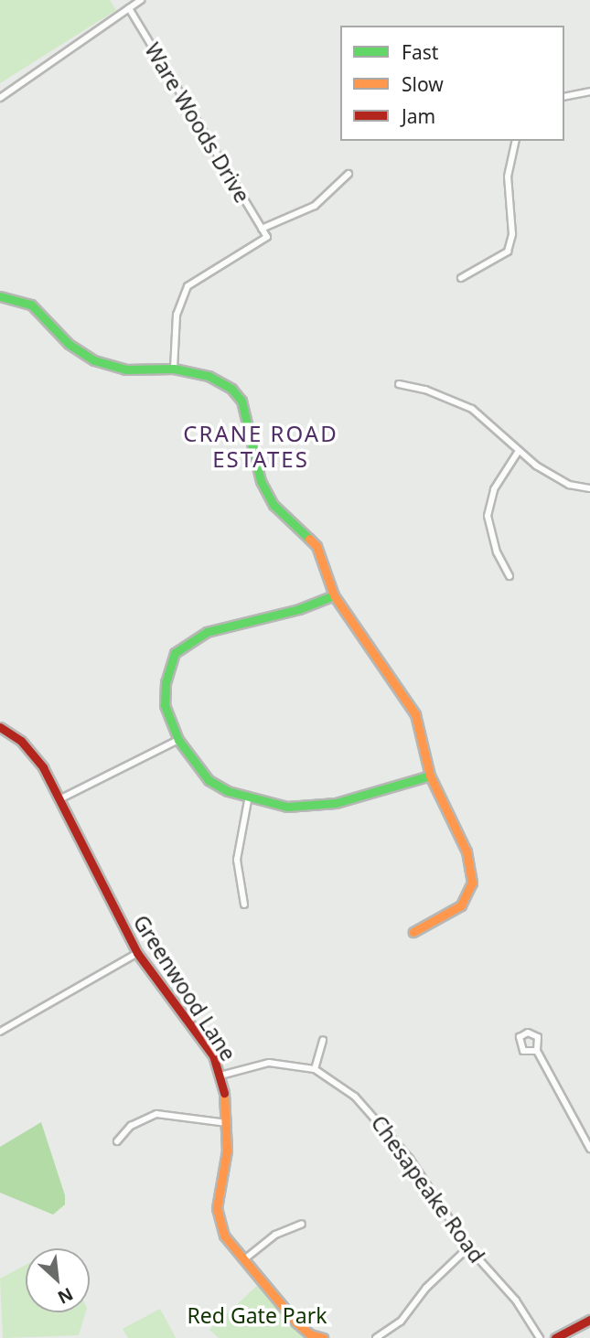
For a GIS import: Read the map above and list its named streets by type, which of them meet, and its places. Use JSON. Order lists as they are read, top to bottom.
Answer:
{
  "streets": {
    "street": ["Ware Woods Drive", "Greenwood Lane", "Chesapeake Road"]
  },
  "crossings": [
    ["Greenwood Lane", "Chesapeake Road"]
  ],
  "districts": ["CRANE ROAD ESTATES"],
  "parks": ["Red Gate Park"],
  "legend": ["Fast", "Slow", "Jam"],
  "north": "bottom right"
}
